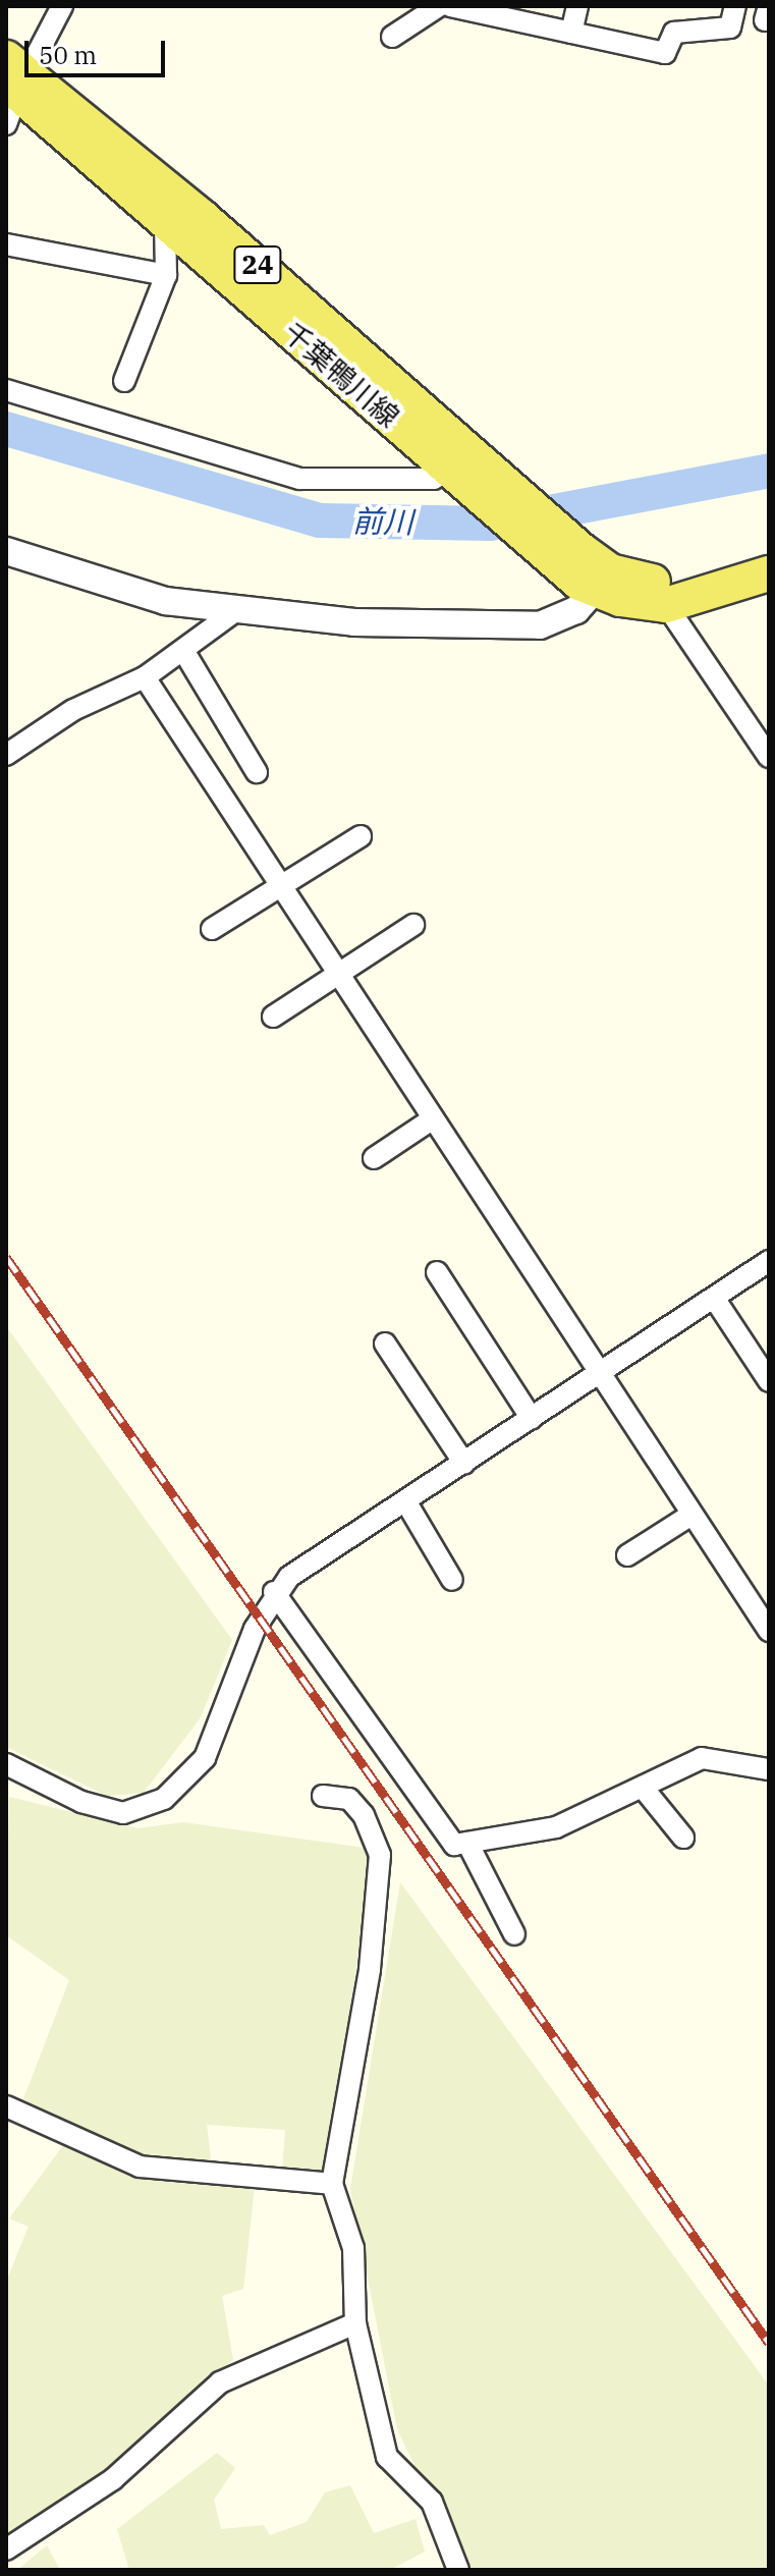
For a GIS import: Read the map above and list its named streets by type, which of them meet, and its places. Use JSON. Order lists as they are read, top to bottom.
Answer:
{
  "streets": {
    "main road": ["24", "千葉鴨川線"]
  },
  "water": ["前川"],
  "scale_bar": "50 m"
}
